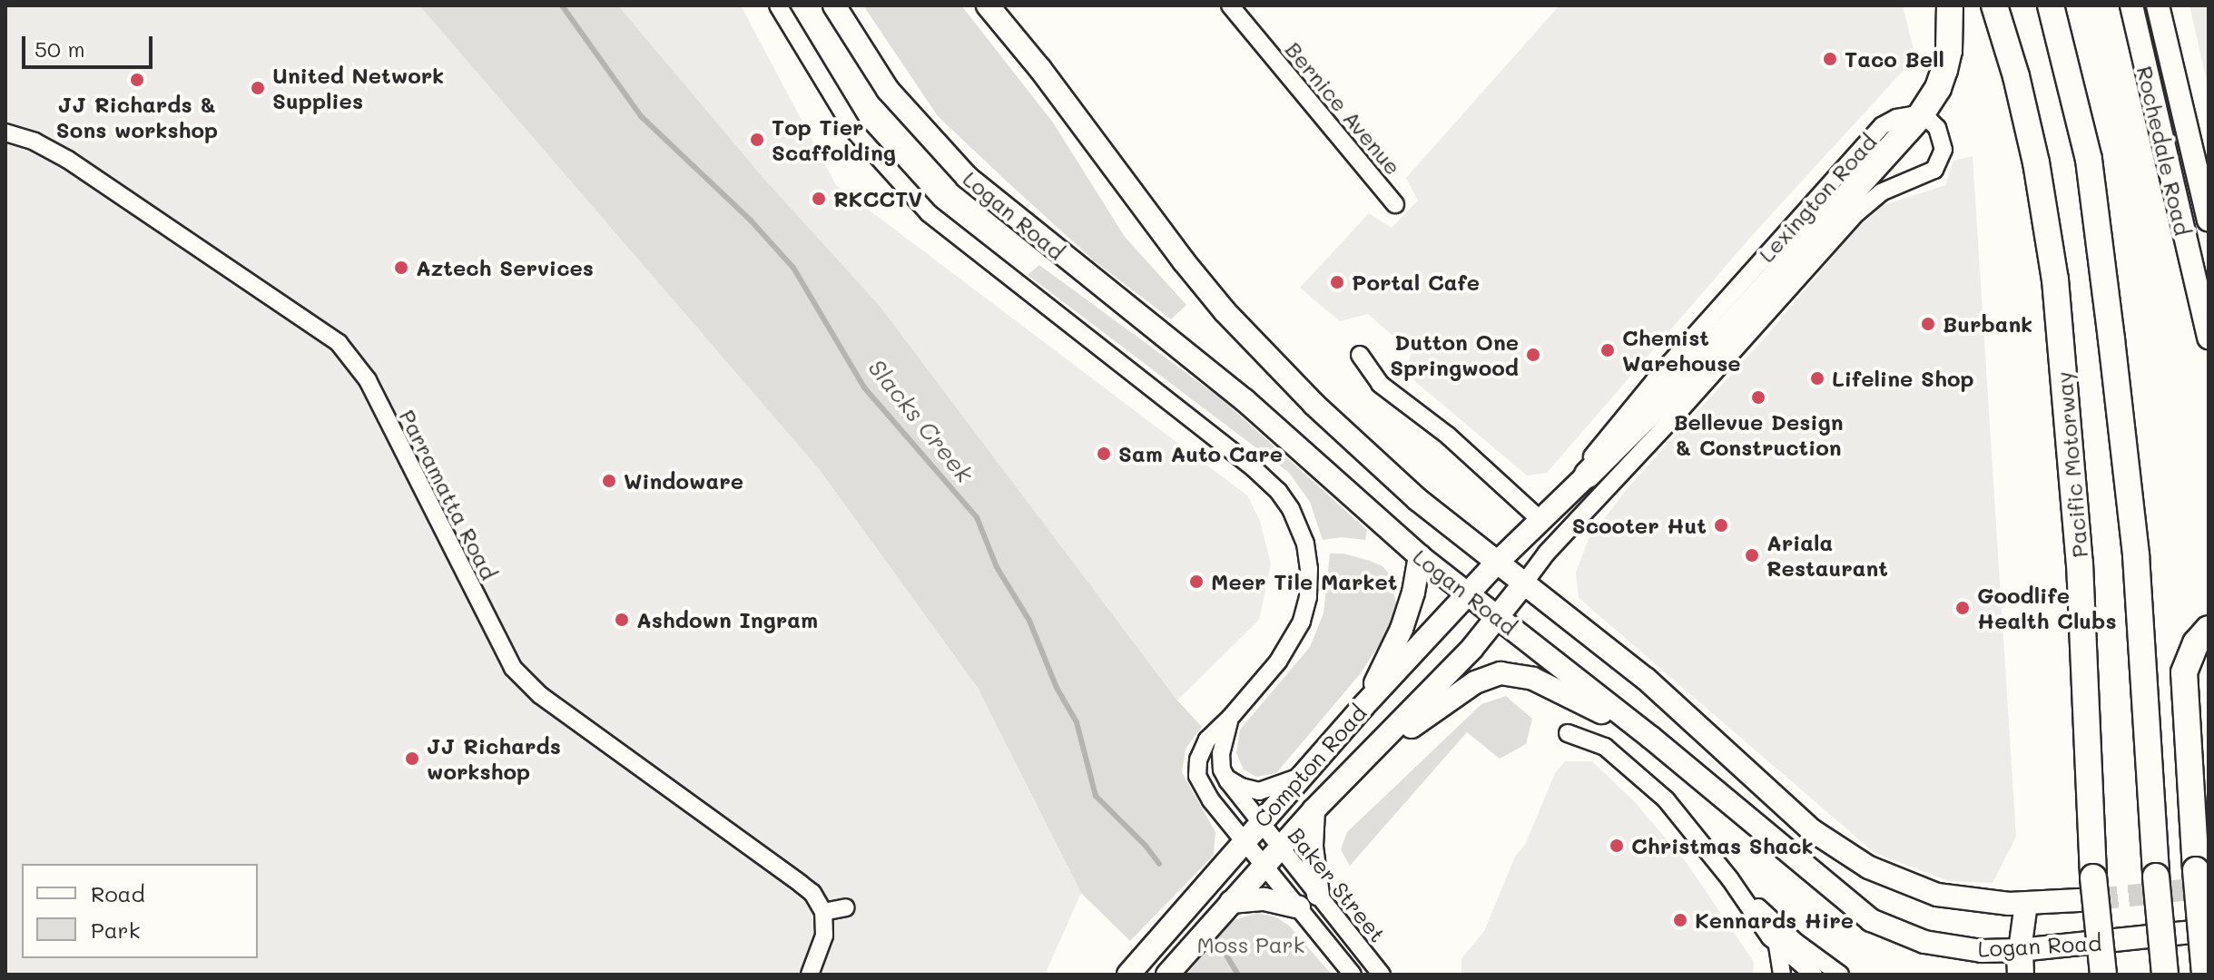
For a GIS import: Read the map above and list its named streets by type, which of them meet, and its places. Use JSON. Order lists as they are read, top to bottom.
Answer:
{
  "streets": {
    "highway": ["Pacific Motorway"],
    "main road": ["Rochedale Road", "Logan Road", "Compton Road"],
    "street": [
      "Bernice Avenue",
      "Lexington Road",
      "Parramatta Road",
      "Baker Street"
    ]
  },
  "crossings": [
    ["Lexington Road", "Logan Road"],
    ["Lexington Road", "Compton Road"],
    ["Logan Road", "Pacific Motorway"],
    ["Logan Road", "Compton Road"],
    ["Compton Road", "Baker Street"]
  ],
  "water": ["Slacks Creek"],
  "parks": ["Moss Park"],
  "places": [
    "Taco Bell",
    "JJ Richards & Sons workshop",
    "United Network Supplies",
    "Top Tier Scaffolding",
    "RKCCTV",
    "Aztech Services",
    "Portal Cafe",
    "Burbank",
    "Chemist Warehouse",
    "Dutton One Springwood",
    "Lifeline Shop",
    "Bellevue Design & Construction",
    "Sam Auto Care",
    "Windoware",
    "Scooter Hut",
    "Ariala Restaurant",
    "Meer Tile Market",
    "Goodlife Health Clubs",
    "Ashdown Ingram",
    "JJ Richards workshop",
    "Christmas Shack",
    "Kennards Hire"
  ],
  "legend": ["Road", "Park"],
  "scale_bar": "50 m"
}
